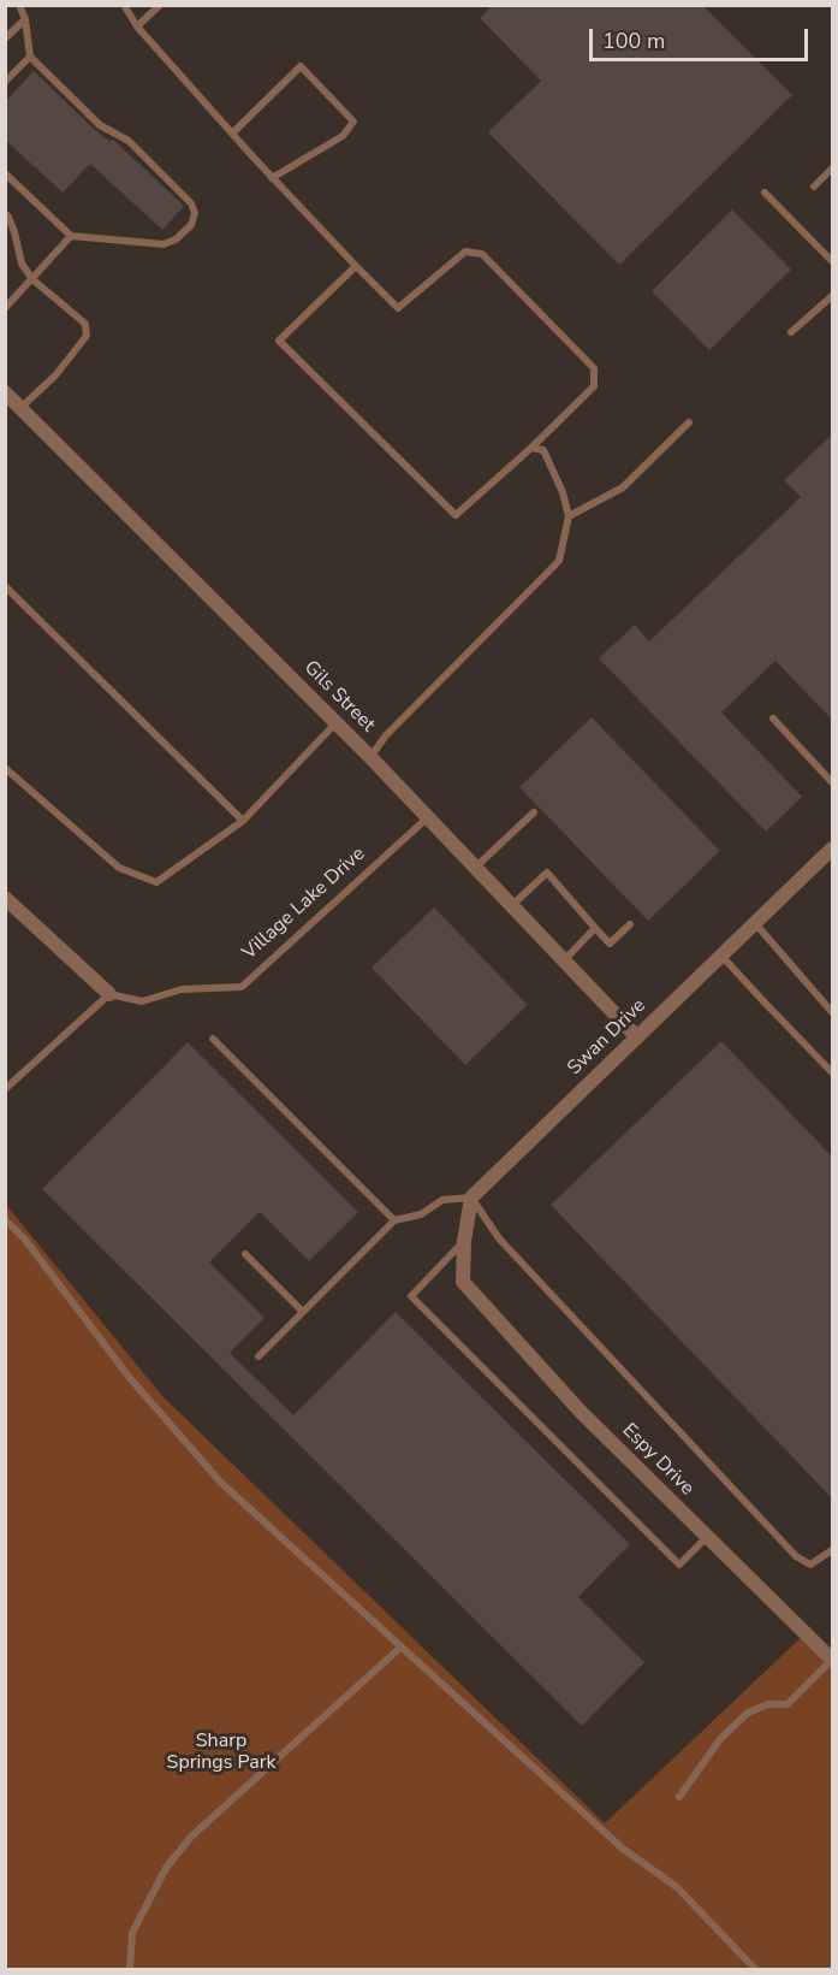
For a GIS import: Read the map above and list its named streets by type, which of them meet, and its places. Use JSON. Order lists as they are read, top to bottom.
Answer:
{
  "streets": {
    "street": ["Gils Street", "Swan Drive", "Espy Drive"],
    "lane": ["Village Lake Drive"]
  },
  "crossings": [
    ["Gils Street", "Village Lake Drive"],
    ["Gils Street", "Swan Drive"]
  ],
  "parks": ["Sharp Springs Park"],
  "scale_bar": "100 m"
}
